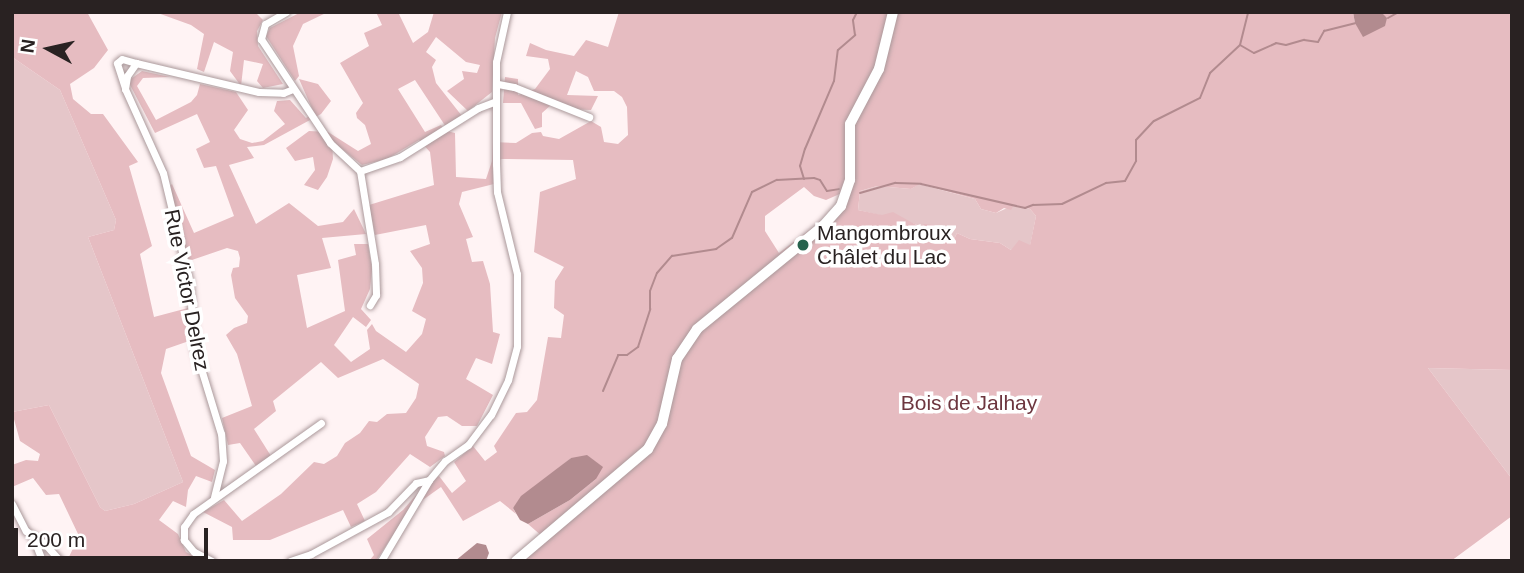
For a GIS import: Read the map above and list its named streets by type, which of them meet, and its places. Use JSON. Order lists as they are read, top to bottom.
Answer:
{
  "streets": {
    "street": ["Rue Victor Delrez"]
  },
  "parks": ["Bois de Jalhay"],
  "places": ["Mangombroux Châlet du Lac"],
  "scale_bar": "200 m",
  "north": "left"
}
